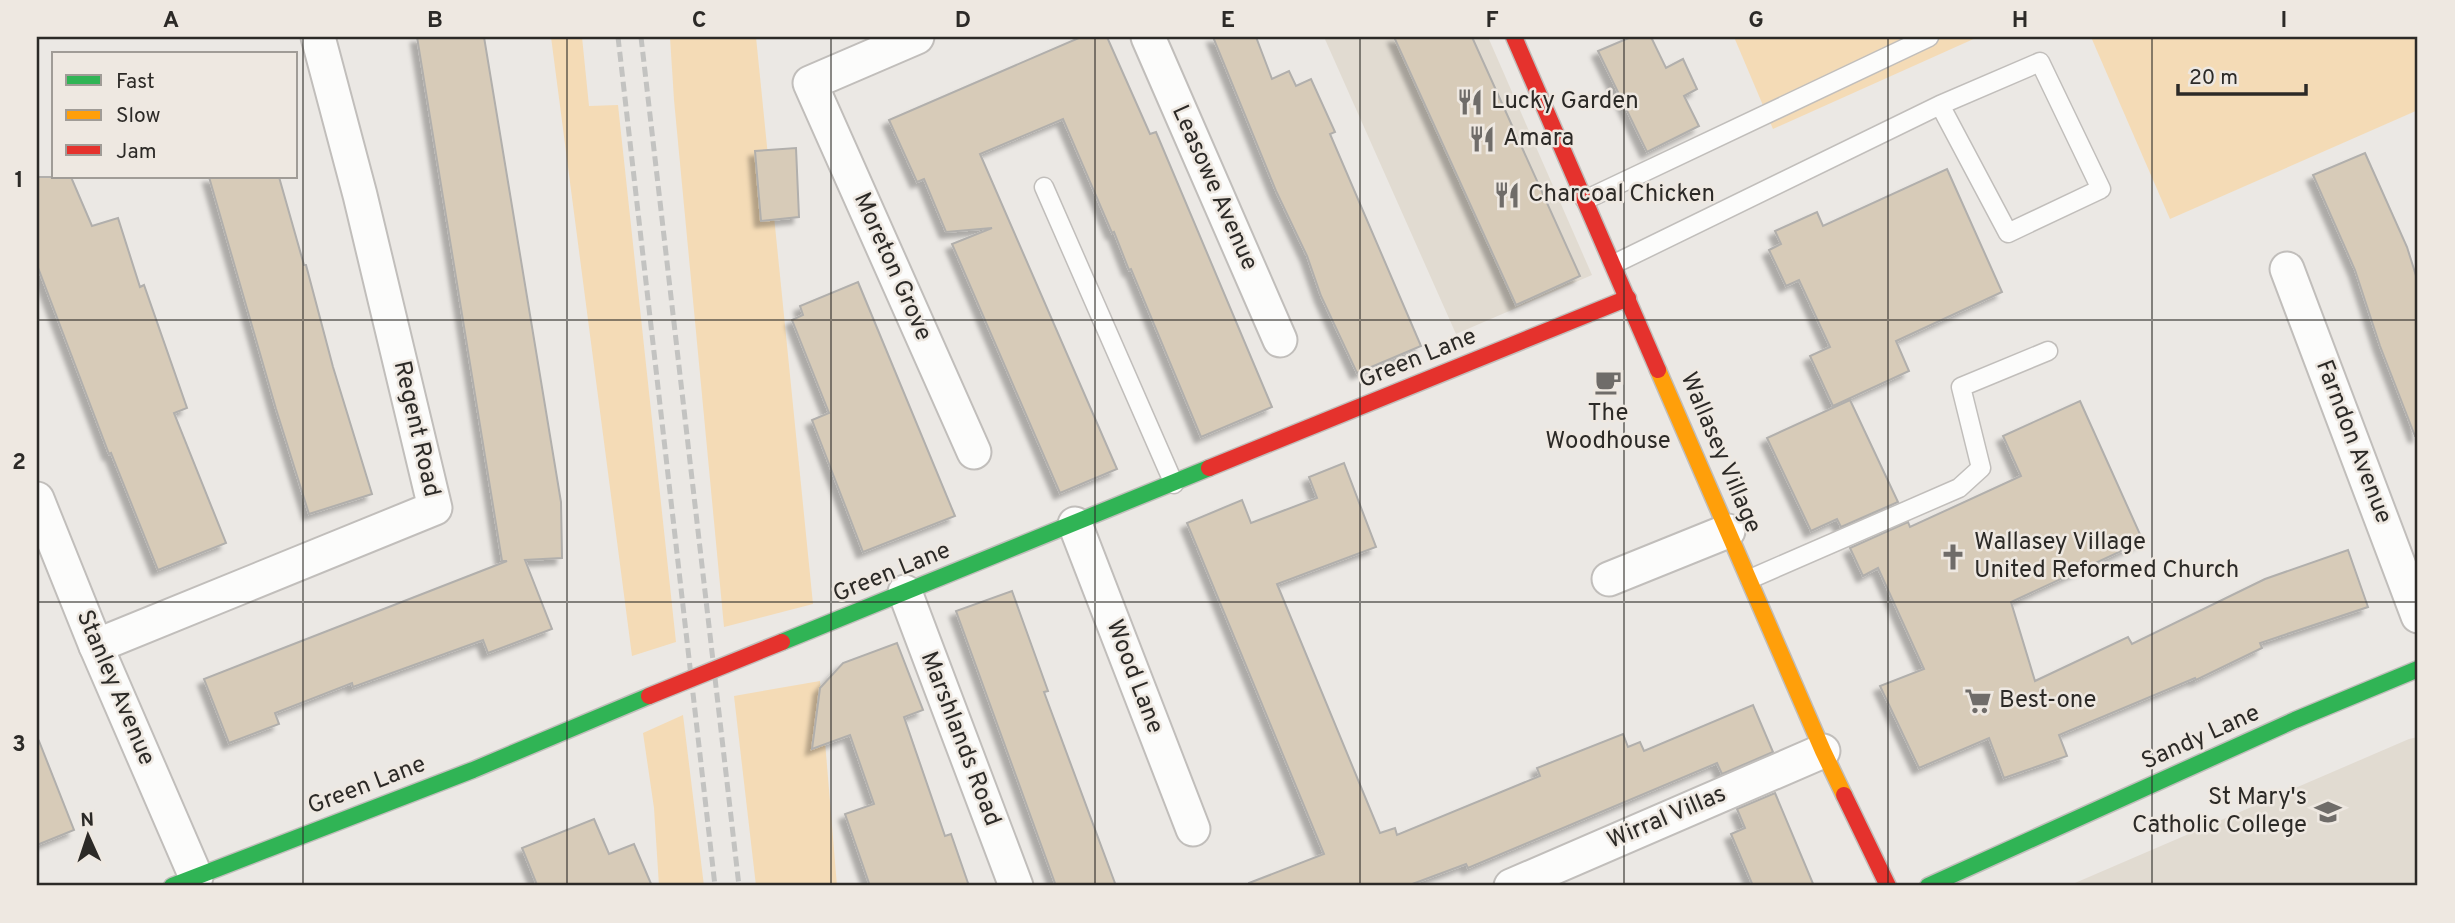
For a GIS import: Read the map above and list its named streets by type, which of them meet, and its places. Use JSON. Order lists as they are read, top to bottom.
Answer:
{
  "streets": {
    "street": [
      "Leasowe Avenue",
      "Moreton Grove",
      "Green Lane",
      "Regent Road",
      "Farndon Avenue",
      "Wallasey Village",
      "Wood Lane",
      "Stanley Avenue",
      "Sandy Lane",
      "Marshlands Road",
      "Wirral Villas"
    ]
  },
  "crossings": [
    ["Green Lane", "Wallasey Village"],
    ["Green Lane", "Wood Lane"],
    ["Green Lane", "Stanley Avenue"],
    ["Green Lane", "Marshlands Road"],
    ["Regent Road", "Stanley Avenue"],
    ["Wallasey Village", "Wirral Villas"]
  ],
  "places": {
    "restaurant": ["Lucky Garden", "Amara", "Charcoal Chicken"],
    "cafe": ["The Woodhouse"],
    "church": ["Wallasey Village United Reformed Church"],
    "supermarket": ["Best-one"],
    "school or university": ["St Mary's Catholic College"]
  },
  "legend": ["Fast", "Slow", "Jam"],
  "scale_bar": "20 m",
  "north": "top",
  "grid": {
    "columns": [
      "A",
      "B",
      "C",
      "D",
      "E",
      "F",
      "G",
      "H",
      "I"
    ],
    "rows": ["1", "2", "3"]
  }
}
